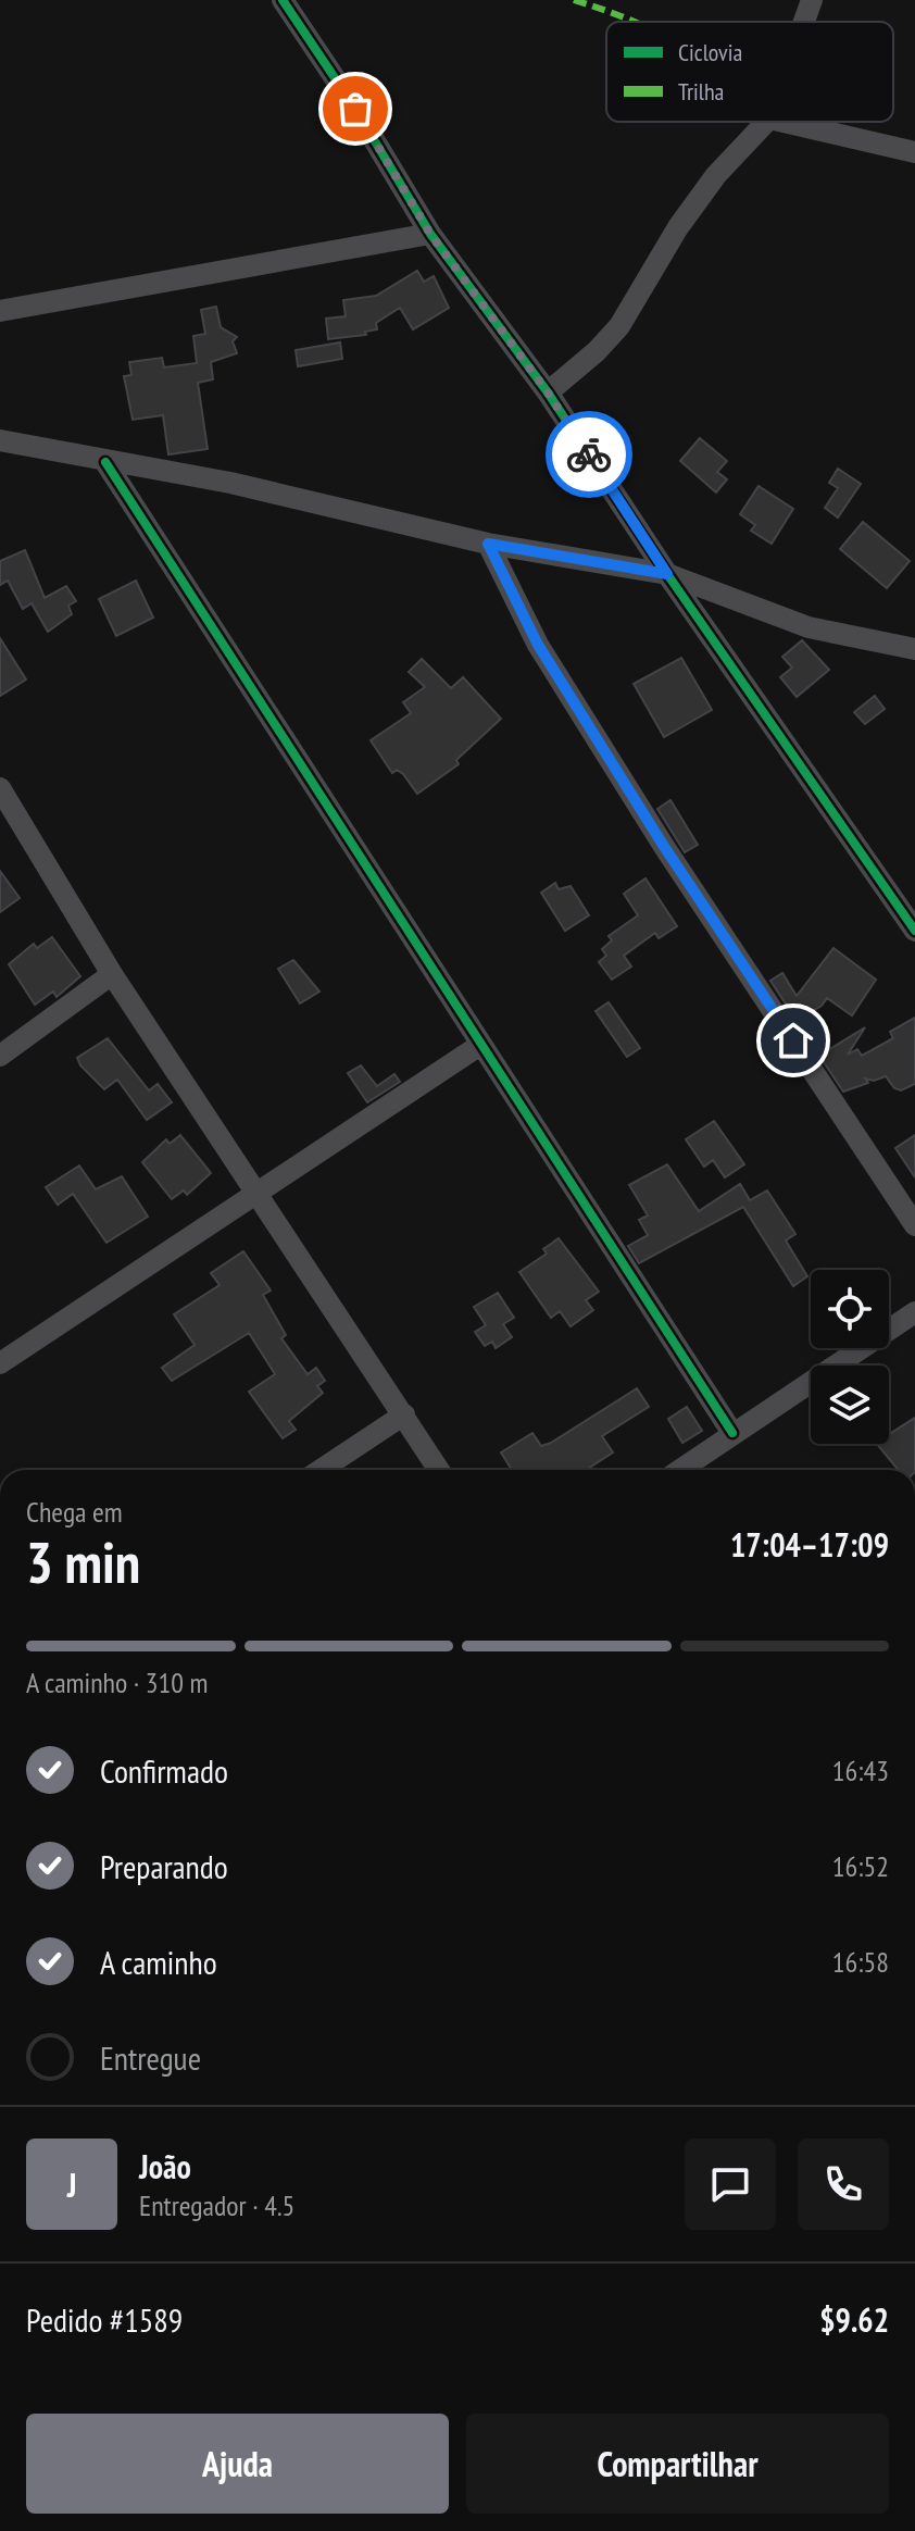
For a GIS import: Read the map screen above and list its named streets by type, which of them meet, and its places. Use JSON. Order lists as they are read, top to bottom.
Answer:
{
  "legend": ["Ciclovia", "Trilha"],
  "page": {
    "heading": ["3 min", "Chega em", "17:04–17:09"],
    "panel": [
      "João",
      "Entregador · 4.5",
      "Pedido #1589",
      "$9.62"
    ],
    "bar": "A caminho · 310 m",
    "list": [
      ["Confirmado", "16:43"],
      ["Preparando", "16:52"],
      ["A caminho", "16:58"],
      "Entregue"
    ],
    "round": "J",
    "buttons": ["Ajuda", "Compartilhar"]
  }
}
